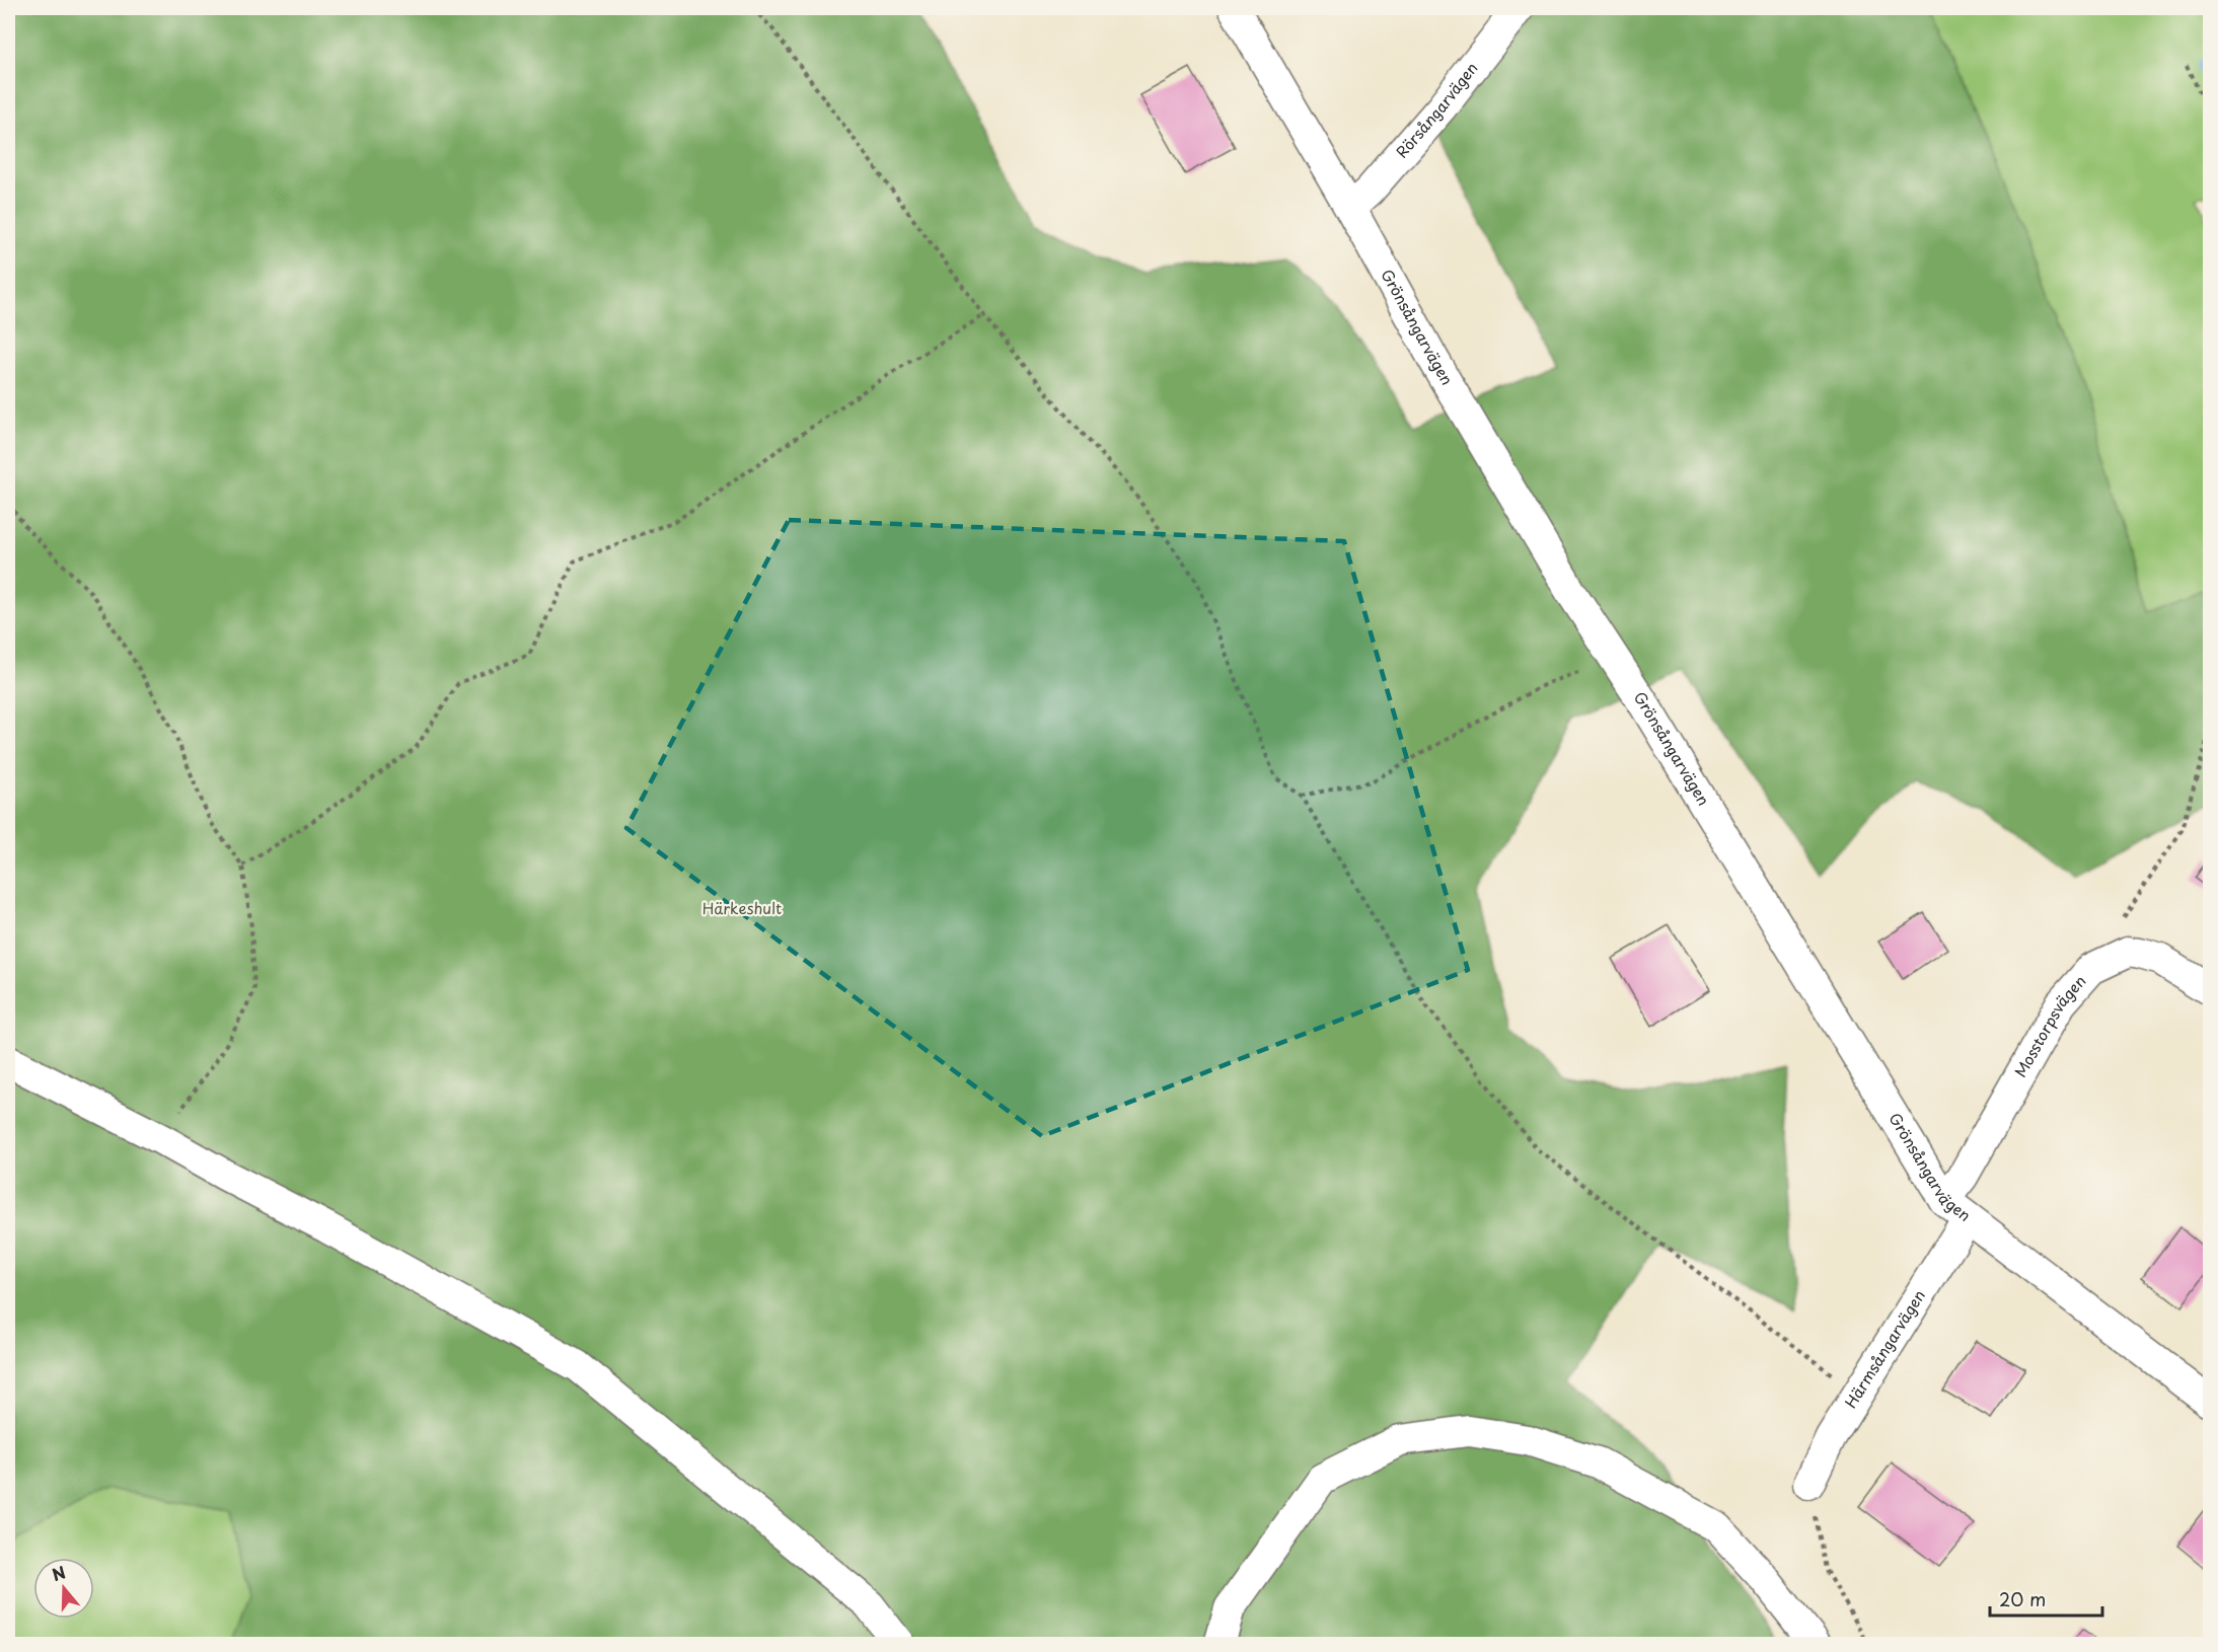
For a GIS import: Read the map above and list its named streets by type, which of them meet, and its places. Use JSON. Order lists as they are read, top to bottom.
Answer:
{
  "streets": {
    "street": [
      "Rörsångarvägen",
      "Grönsångarvägen",
      "Mosstorpsvägen",
      "Härmsångarvägen"
    ]
  },
  "crossings": [
    ["Rörsångarvägen", "Grönsångarvägen"],
    ["Grönsångarvägen", "Mosstorpsvägen"],
    ["Grönsångarvägen", "Härmsångarvägen"],
    ["Mosstorpsvägen", "Härmsångarvägen"]
  ],
  "parks": ["Härkeshult"],
  "scale_bar": "20 m",
  "north": "top"
}
